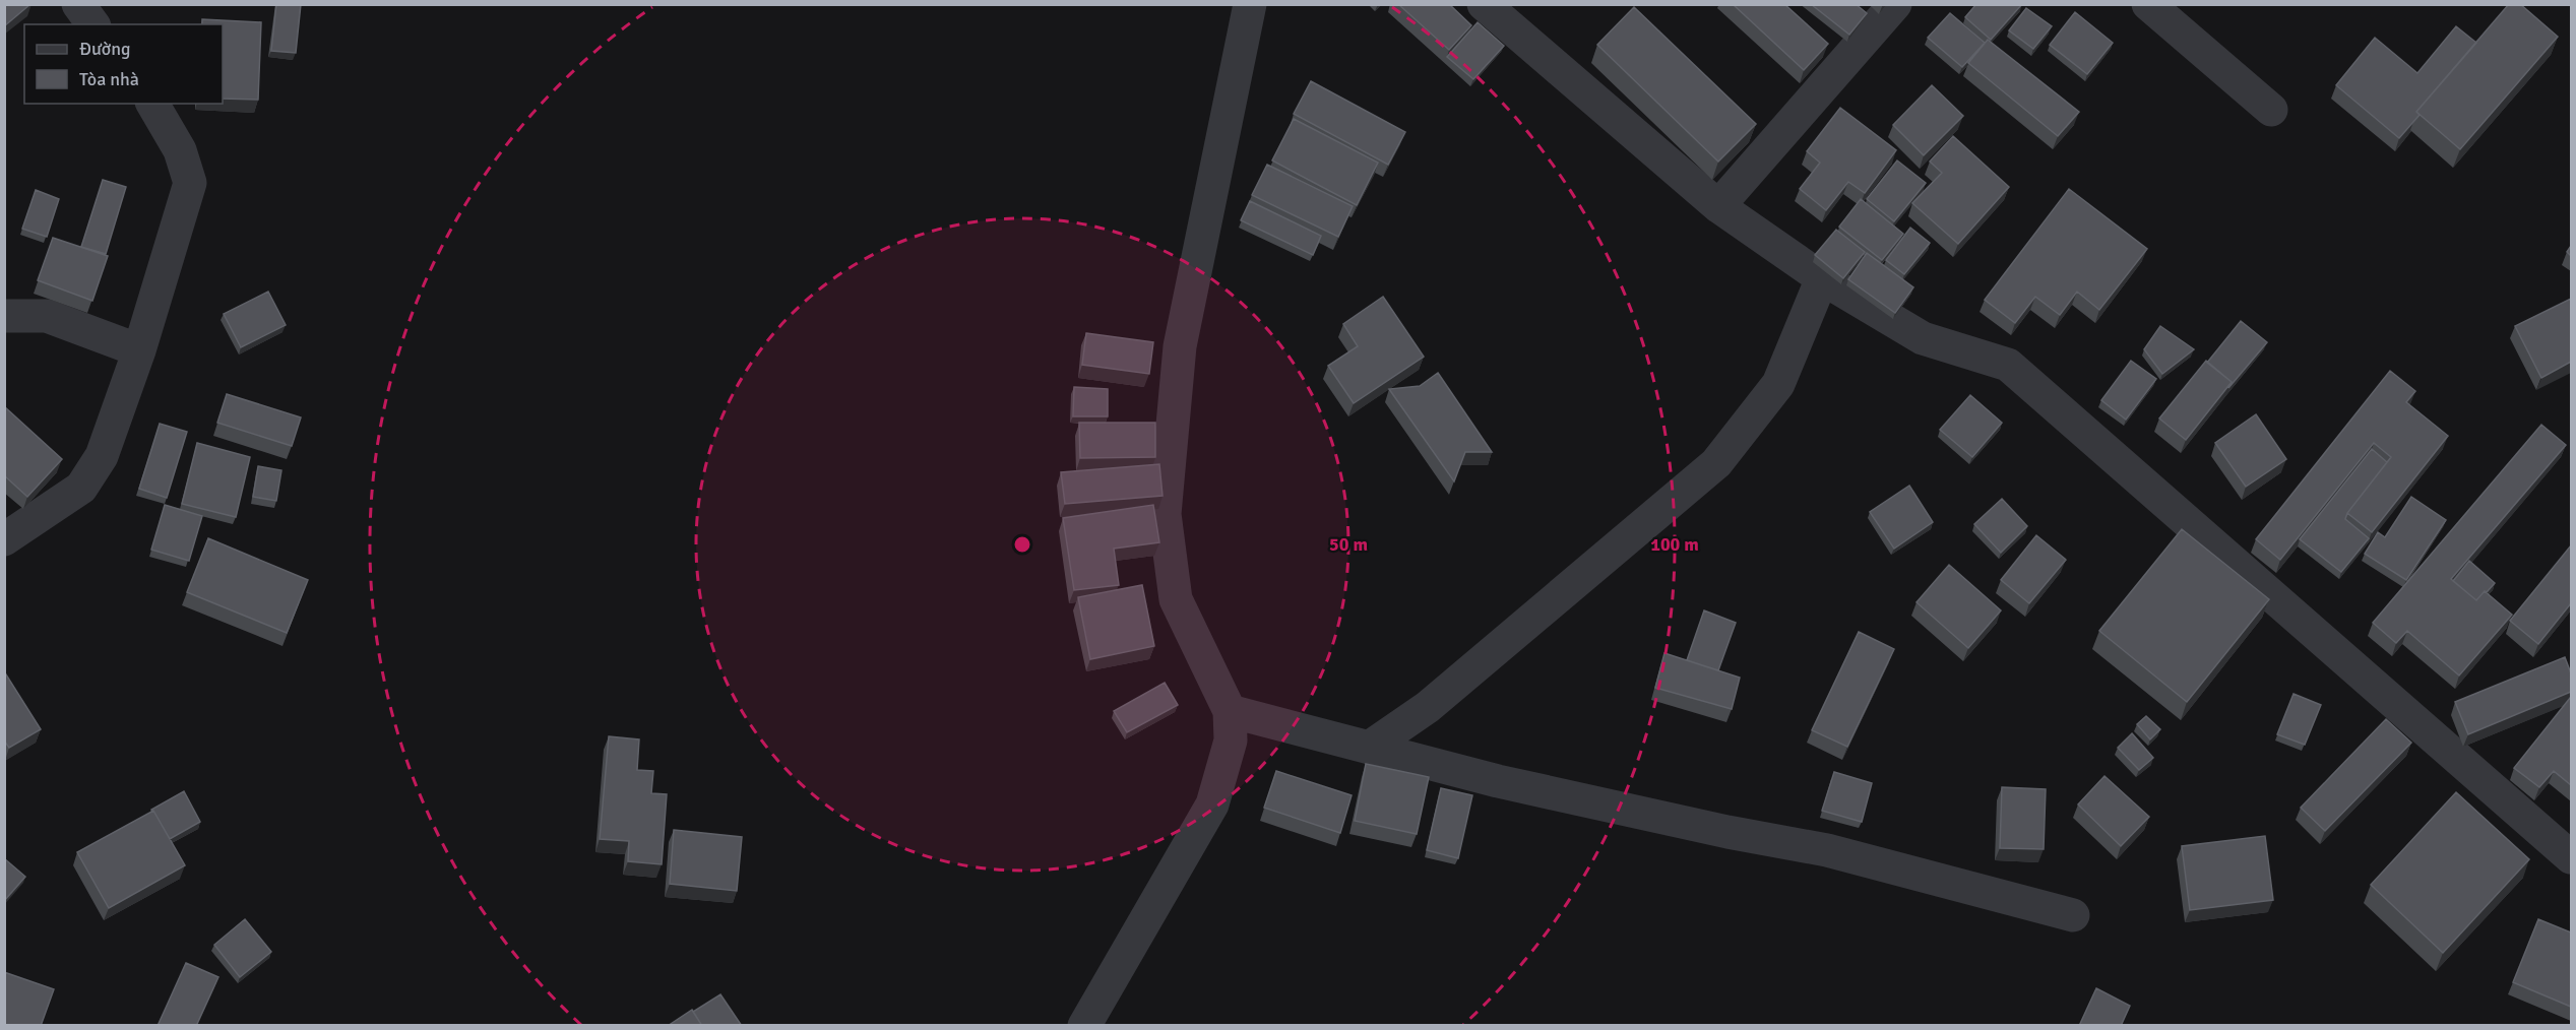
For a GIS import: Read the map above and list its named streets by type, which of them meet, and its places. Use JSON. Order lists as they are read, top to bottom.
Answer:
{
  "legend": ["Đường", "Tòa nhà"],
  "rings": ["50 m", "100 m"]
}
